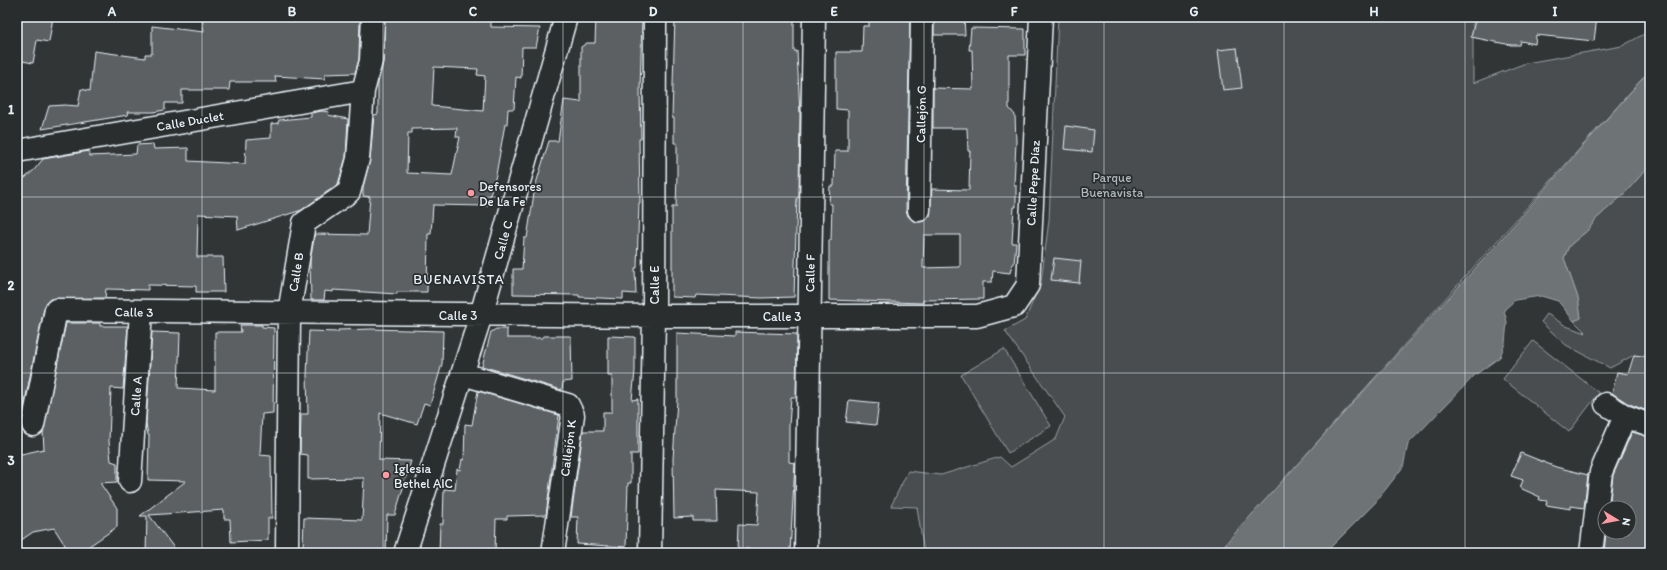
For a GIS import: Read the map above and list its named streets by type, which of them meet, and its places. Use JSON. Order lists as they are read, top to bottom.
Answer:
{
  "streets": {
    "street": [
      "Callejón G",
      "Calle Duclet",
      "Calle Pepe Díaz",
      "Calle C",
      "Calle B",
      "Calle F",
      "Calle E",
      "Calle 3",
      "Calle A",
      "Callejón K"
    ]
  },
  "crossings": [
    ["Calle Duclet", "Calle B"],
    ["Calle Pepe Díaz", "Calle 3"],
    ["Calle C", "Calle 3"],
    ["Calle C", "Callejón K"],
    ["Calle B", "Calle 3"],
    ["Calle F", "Calle 3"],
    ["Calle E", "Calle 3"],
    ["Calle 3", "Calle A"]
  ],
  "districts": ["BUENAVISTA"],
  "parks": ["Parque Buenavista"],
  "places": ["Defensores De La Fe", "Iglesia Bethel AIC"],
  "north": "right",
  "grid": {
    "columns": [
      "A",
      "B",
      "C",
      "D",
      "E",
      "F",
      "G",
      "H",
      "I"
    ],
    "rows": ["1", "2", "3"]
  }
}
